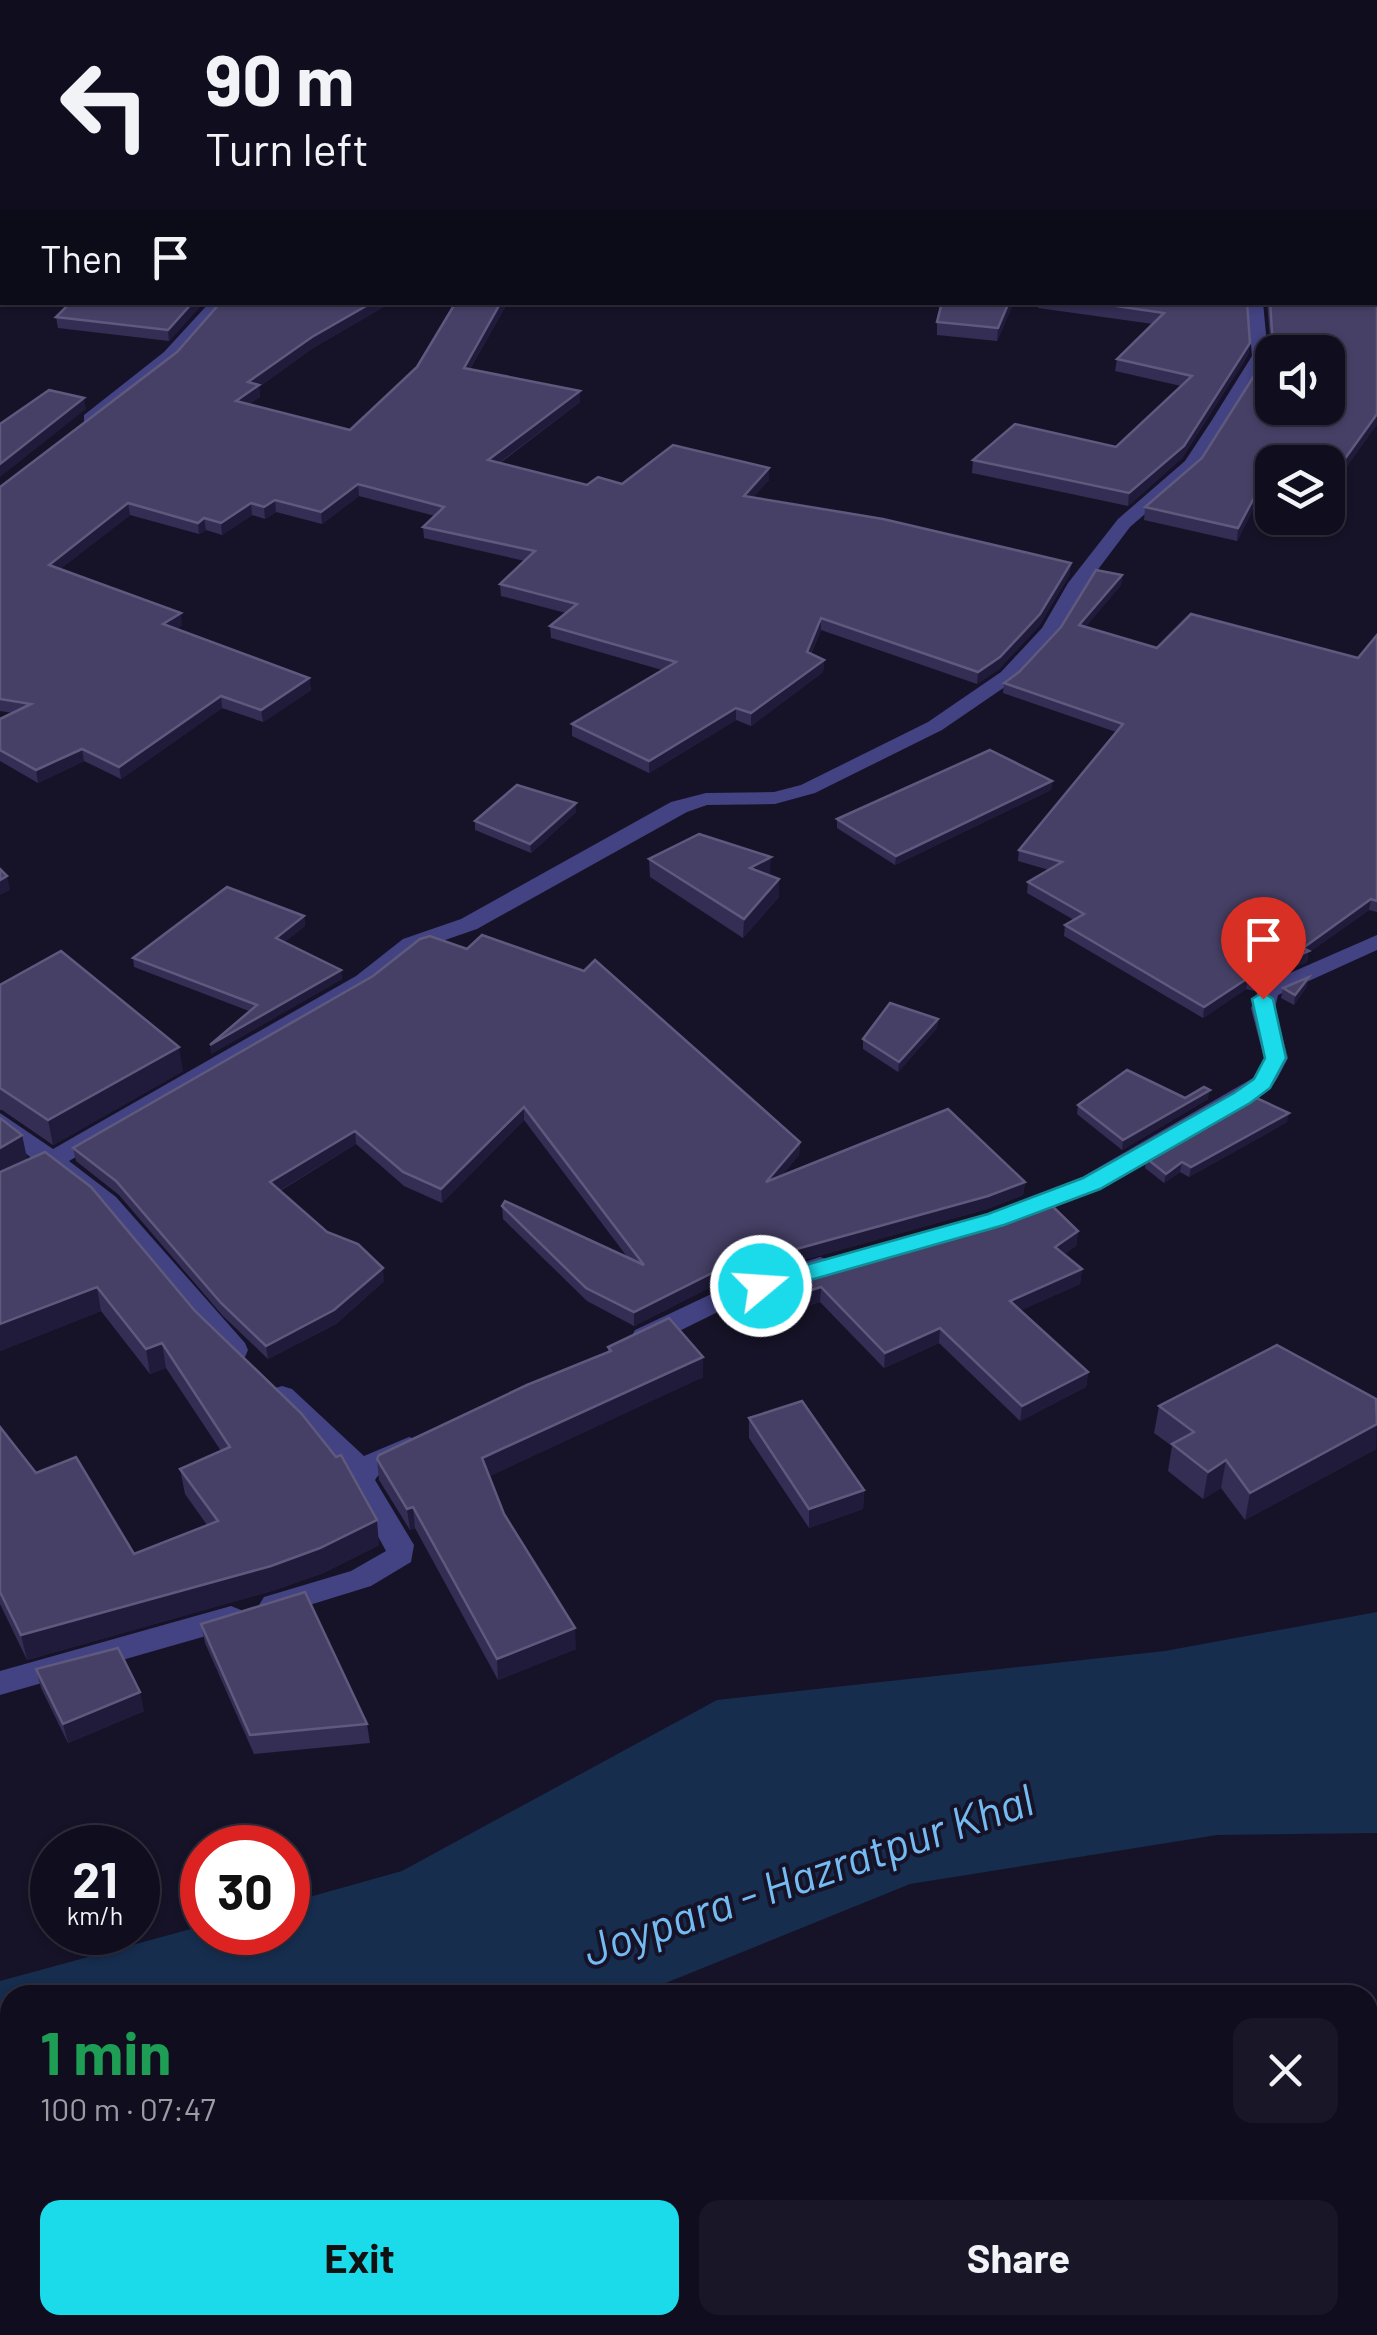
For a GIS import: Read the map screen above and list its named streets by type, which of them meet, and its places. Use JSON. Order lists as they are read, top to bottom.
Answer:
{
  "water": ["Joypara - Hazratpur Khal"],
  "page": {
    "turn": ["90 m", "Turn left"],
    "then": "Then",
    "speed": "21 km/h",
    "limit": "30",
    "heading": ["1 min", "100 m · 07:47"],
    "buttons": ["Exit", "Share"]
  }
}
